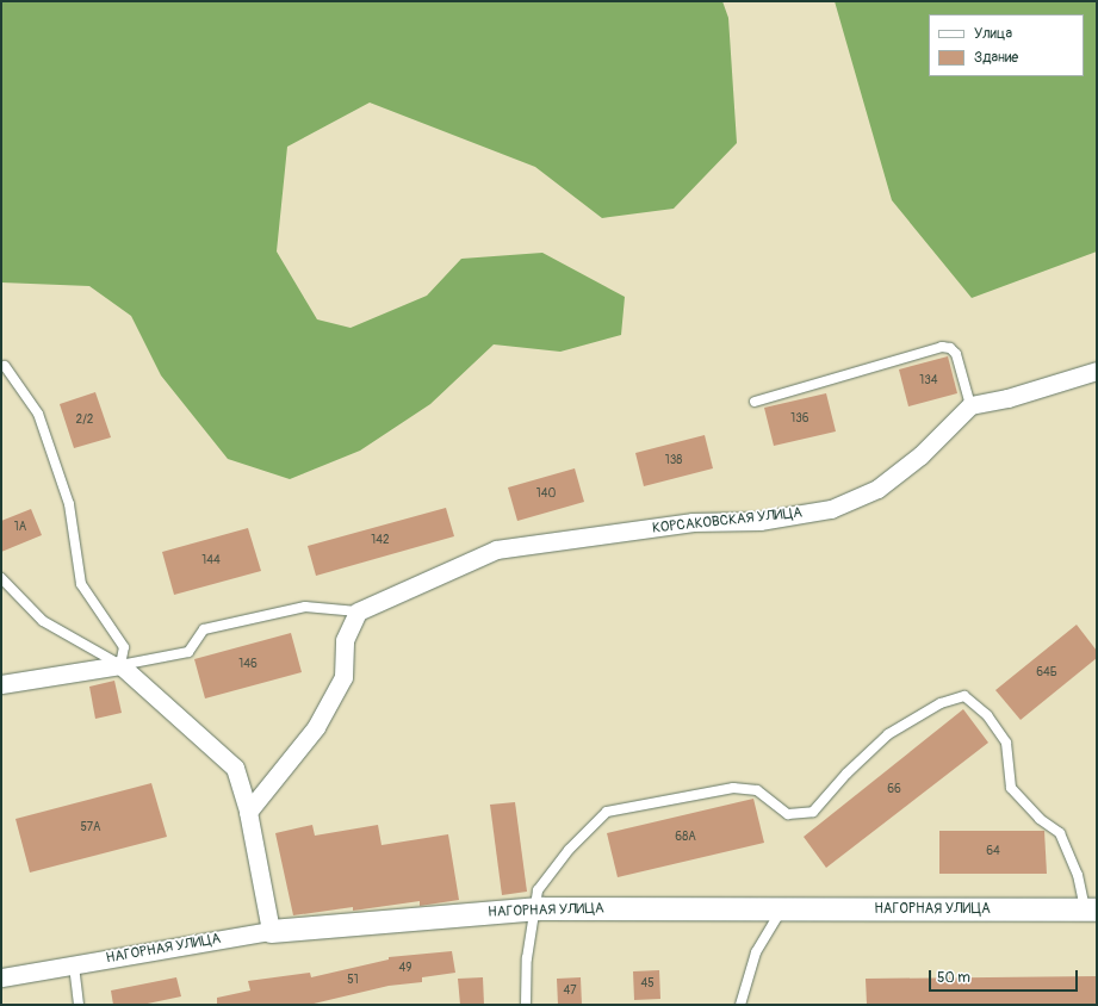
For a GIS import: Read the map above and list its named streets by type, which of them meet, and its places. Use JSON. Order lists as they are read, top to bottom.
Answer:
{
  "streets": {
    "street": ["КОРСАКОВСКАЯ УЛИЦА", "НАГОРНАЯ УЛИЦА"]
  },
  "house_numbers": [
    "134",
    "136",
    "2/2",
    "138",
    "140",
    "1А",
    "142",
    "144",
    "146",
    "64Б",
    "66",
    "57А",
    "68А",
    "64",
    "49",
    "51",
    "45",
    "47"
  ],
  "legend": ["Улица", "Здание"],
  "scale_bar": "50 m"
}
